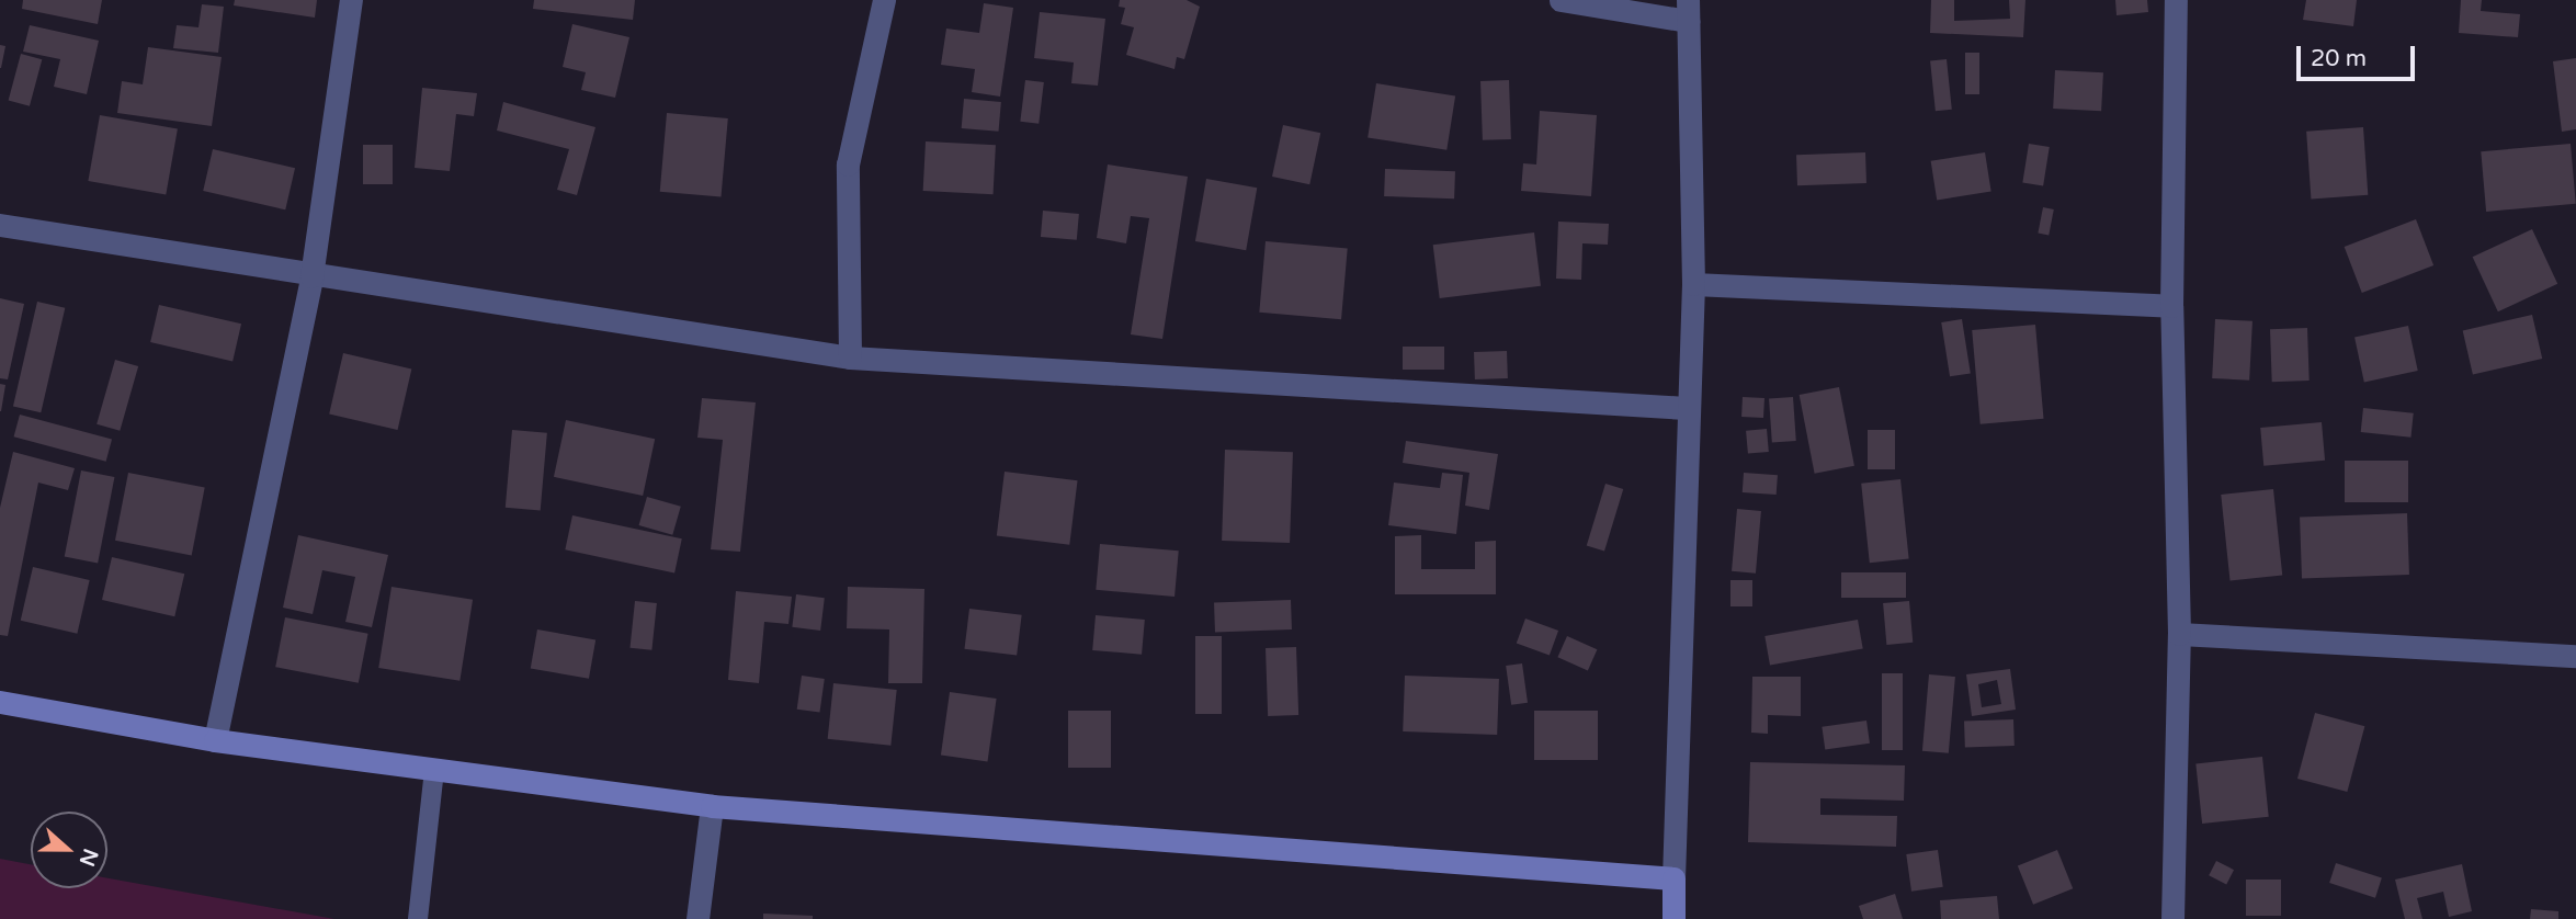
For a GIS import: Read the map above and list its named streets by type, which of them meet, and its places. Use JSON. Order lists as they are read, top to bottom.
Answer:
{
  "scale_bar": "20 m",
  "north": "right"
}
